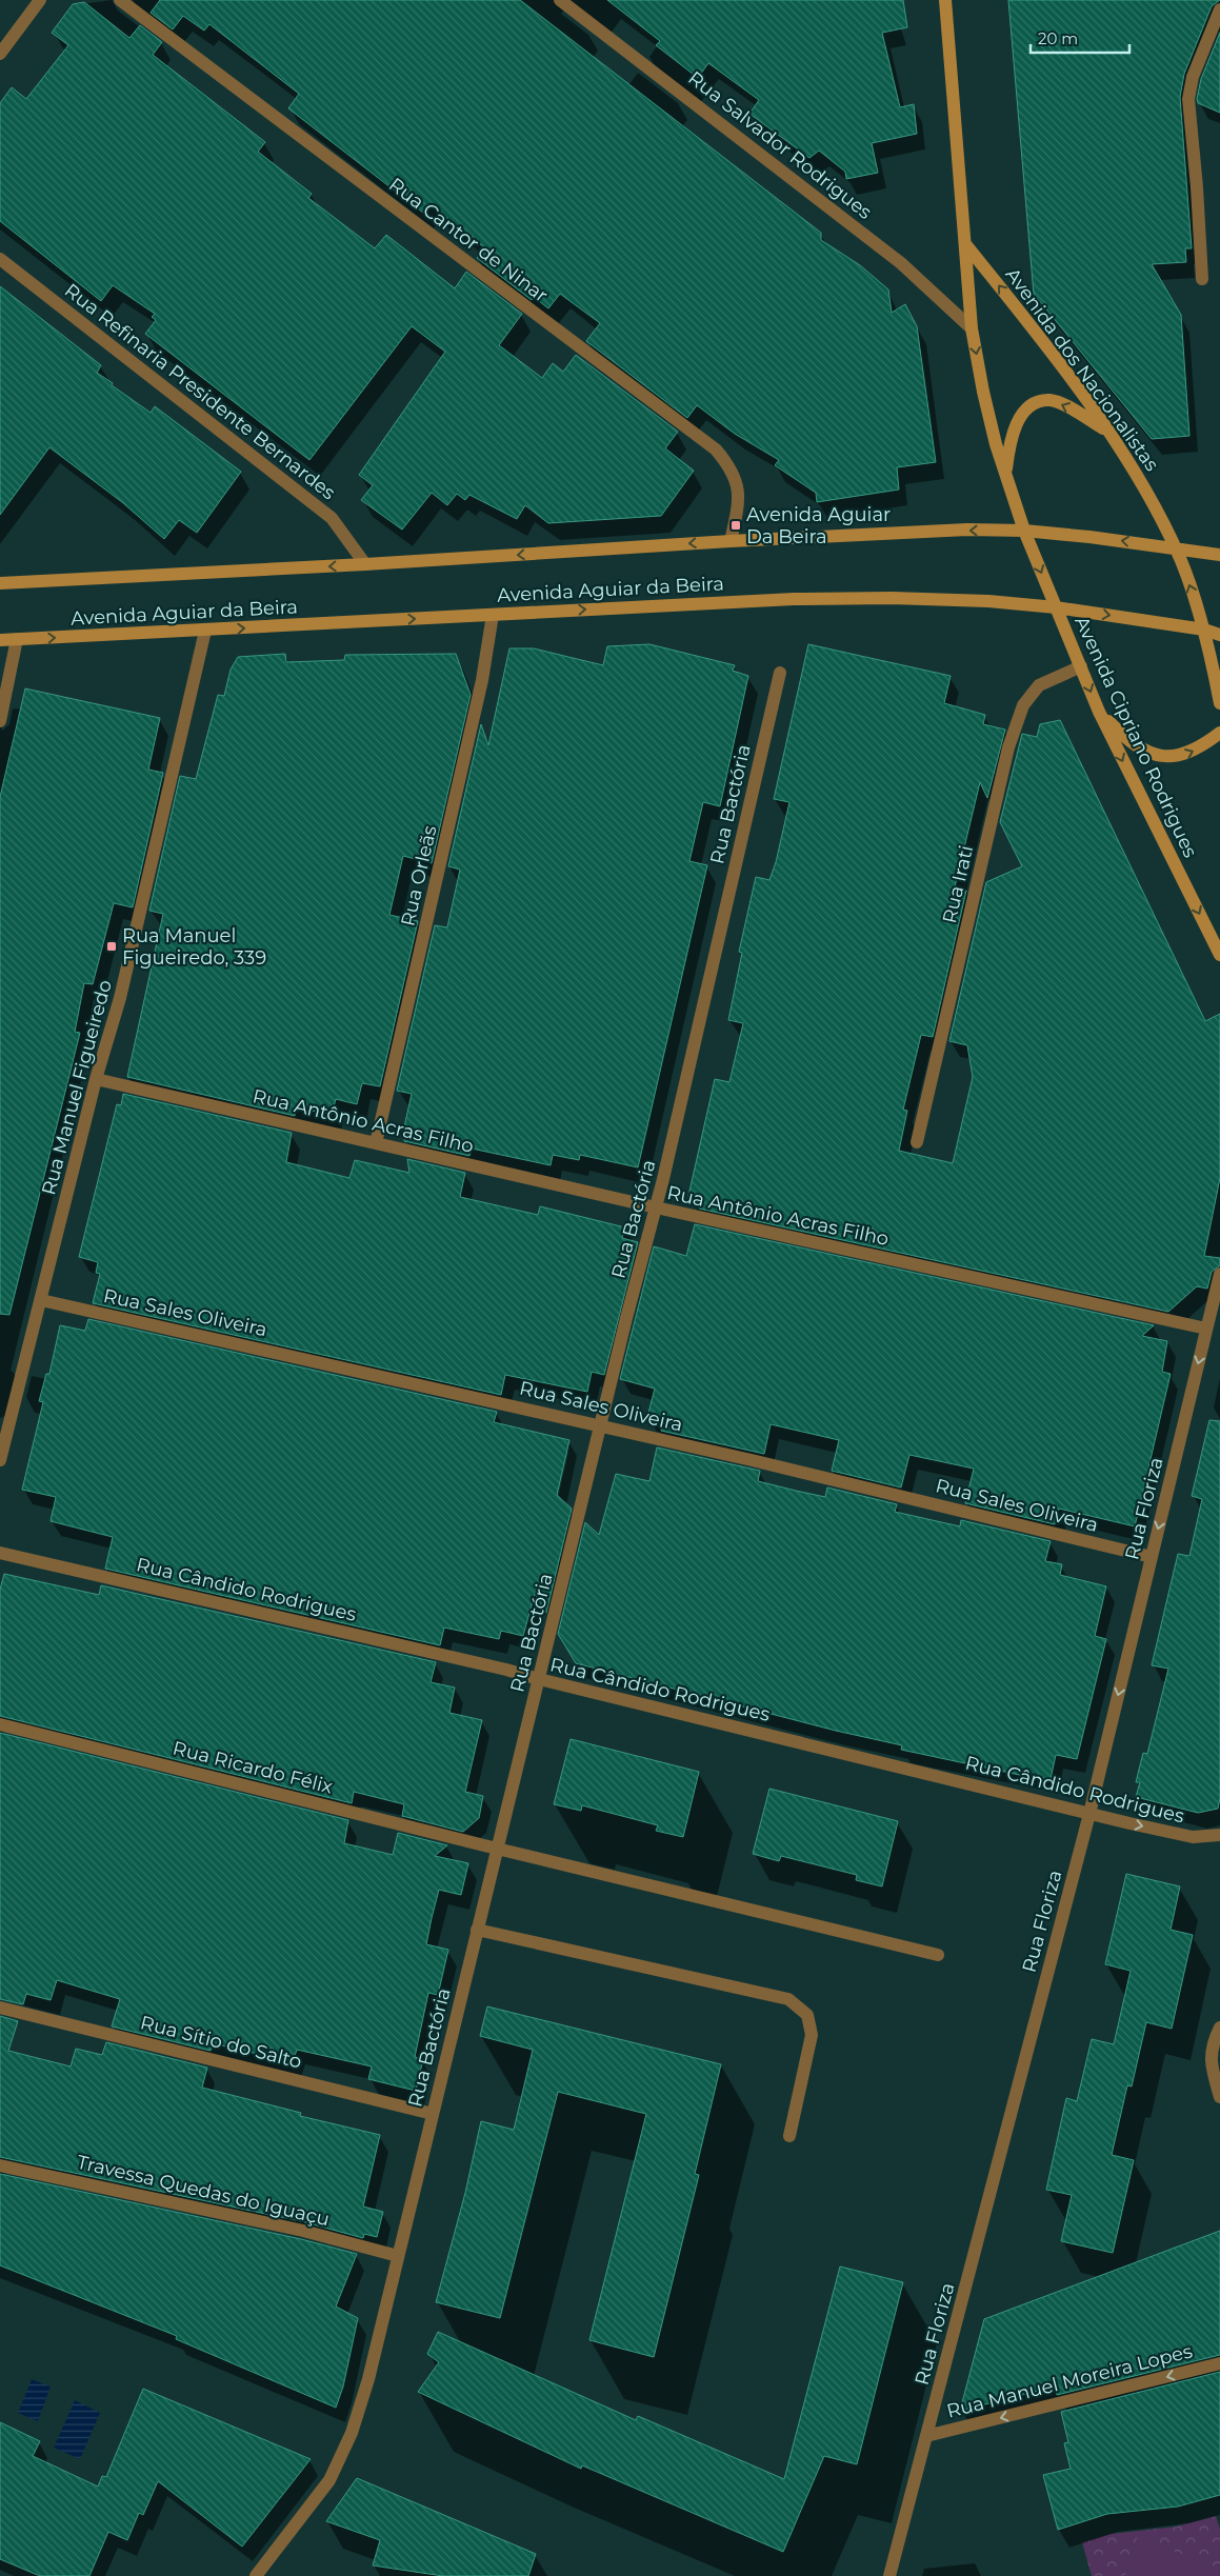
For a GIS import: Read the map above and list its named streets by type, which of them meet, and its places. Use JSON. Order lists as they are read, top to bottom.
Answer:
{
  "streets": {
    "main road": ["Avenida dos Nacionalistas", "Avenida Aguiar da Beira", "Avenida Cipriano Rodrigues"],
    "street": [
      "Rua Salvador Rodrigues",
      "Rua Cantor de Ninar",
      "Rua Refinaria Presidente Bernardes",
      "Rua Bactória",
      "Rua Orleãs",
      "Rua Irati",
      "Rua Manuel Figueiredo",
      "Rua Antônio Acras Filho",
      "Rua Sales Oliveira",
      "Rua Floriza",
      "Rua Cândido Rodrigues",
      "Rua Ricardo Félix",
      "Rua Sítio do Salto",
      "Travessa Quedas do Iguaçu",
      "Rua Manuel Moreira Lopes"
    ]
  },
  "crossings": [
    ["Rua Cantor de Ninar", "Avenida Aguiar da Beira"],
    ["Avenida dos Nacionalistas", "Avenida Aguiar da Beira"],
    ["Rua Refinaria Presidente Bernardes", "Avenida Aguiar da Beira"],
    ["Avenida Aguiar da Beira", "Avenida Cipriano Rodrigues"],
    ["Avenida Aguiar da Beira", "Rua Orleãs"],
    ["Avenida Aguiar da Beira", "Rua Manuel Figueiredo"],
    ["Avenida Cipriano Rodrigues", "Rua Irati"],
    ["Rua Bactória", "Rua Antônio Acras Filho"],
    ["Rua Bactória", "Rua Sales Oliveira"],
    ["Rua Bactória", "Rua Cândido Rodrigues"],
    ["Rua Bactória", "Rua Ricardo Félix"],
    ["Rua Bactória", "Rua Sítio do Salto"],
    ["Rua Bactória", "Travessa Quedas do Iguaçu"],
    ["Rua Orleãs", "Rua Antônio Acras Filho"],
    ["Rua Manuel Figueiredo", "Rua Antônio Acras Filho"],
    ["Rua Manuel Figueiredo", "Rua Sales Oliveira"],
    ["Rua Antônio Acras Filho", "Rua Floriza"],
    ["Rua Sales Oliveira", "Rua Floriza"],
    ["Rua Floriza", "Rua Cândido Rodrigues"],
    ["Rua Floriza", "Rua Manuel Moreira Lopes"]
  ],
  "one_way": ["Avenida Cipriano Rodrigues", "Rua Floriza", "Rua Manuel Moreira Lopes"],
  "places": {
    "transit": ["Avenida Aguiar Da Beira", "Rua Manuel Figueiredo, 339"]
  },
  "scale_bar": "20 m"
}
